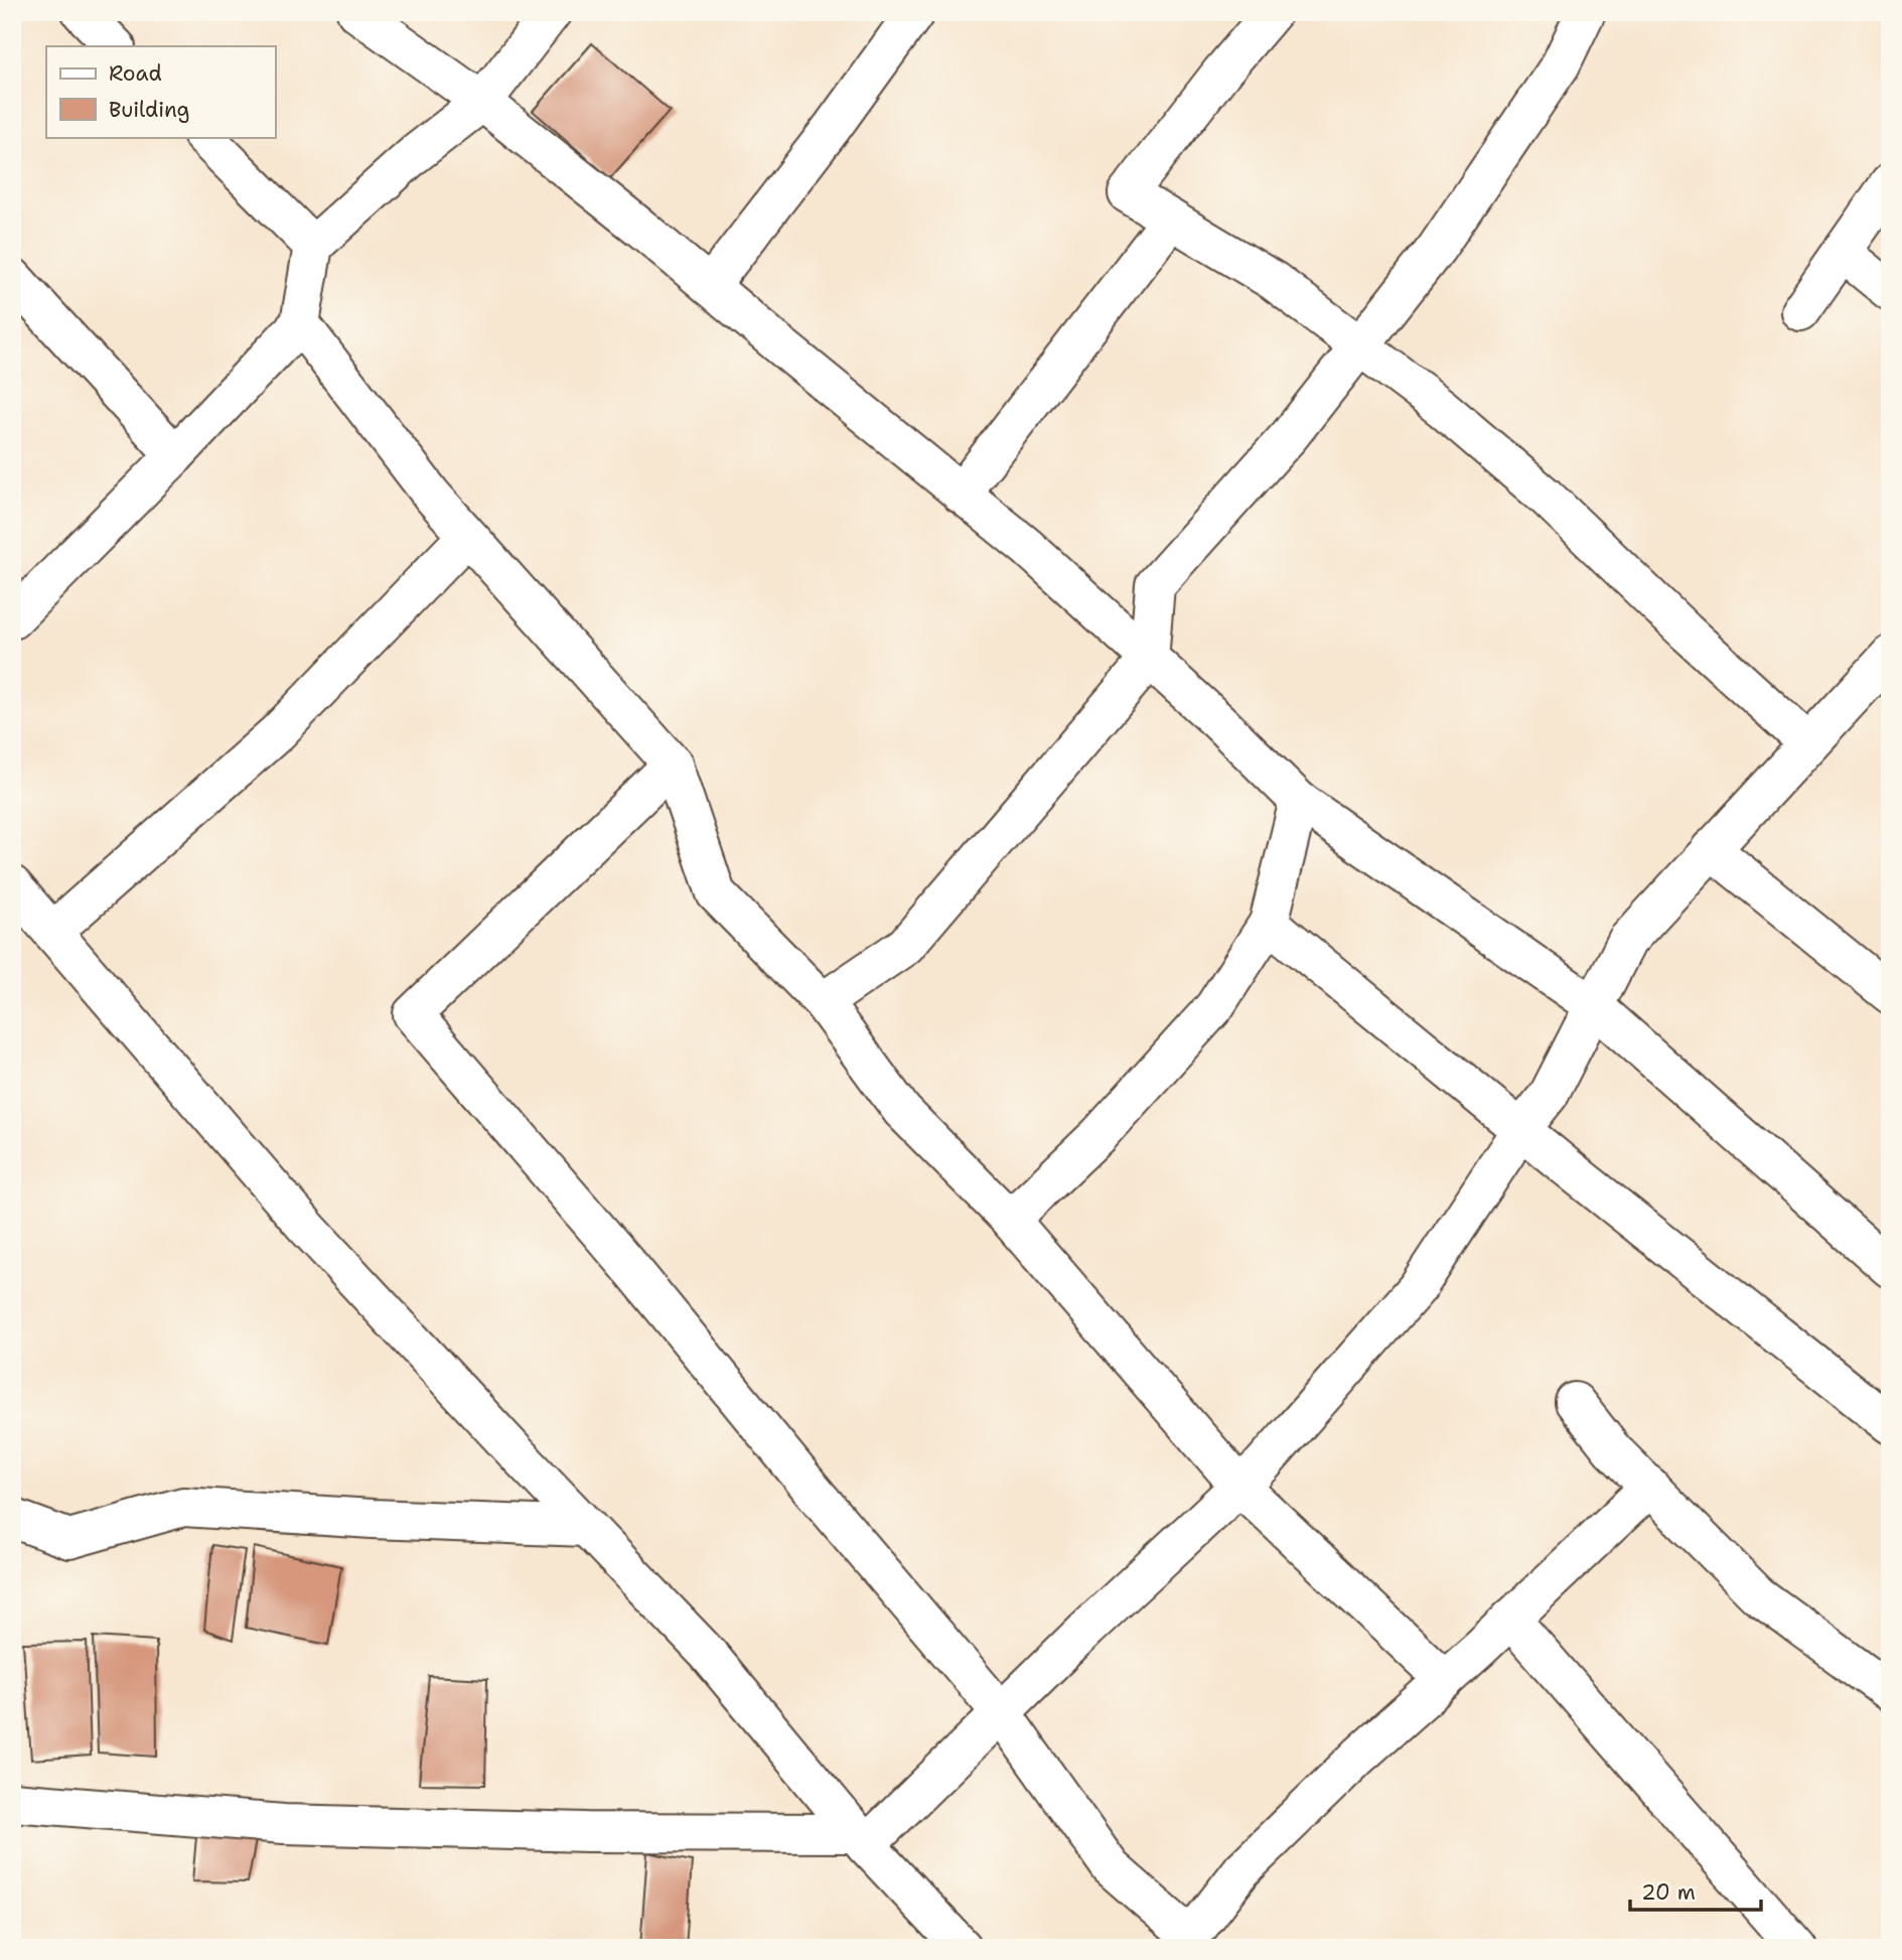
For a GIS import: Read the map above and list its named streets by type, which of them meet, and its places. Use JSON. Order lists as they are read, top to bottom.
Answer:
{
  "legend": ["Road", "Building"],
  "scale_bar": "20 m"
}
